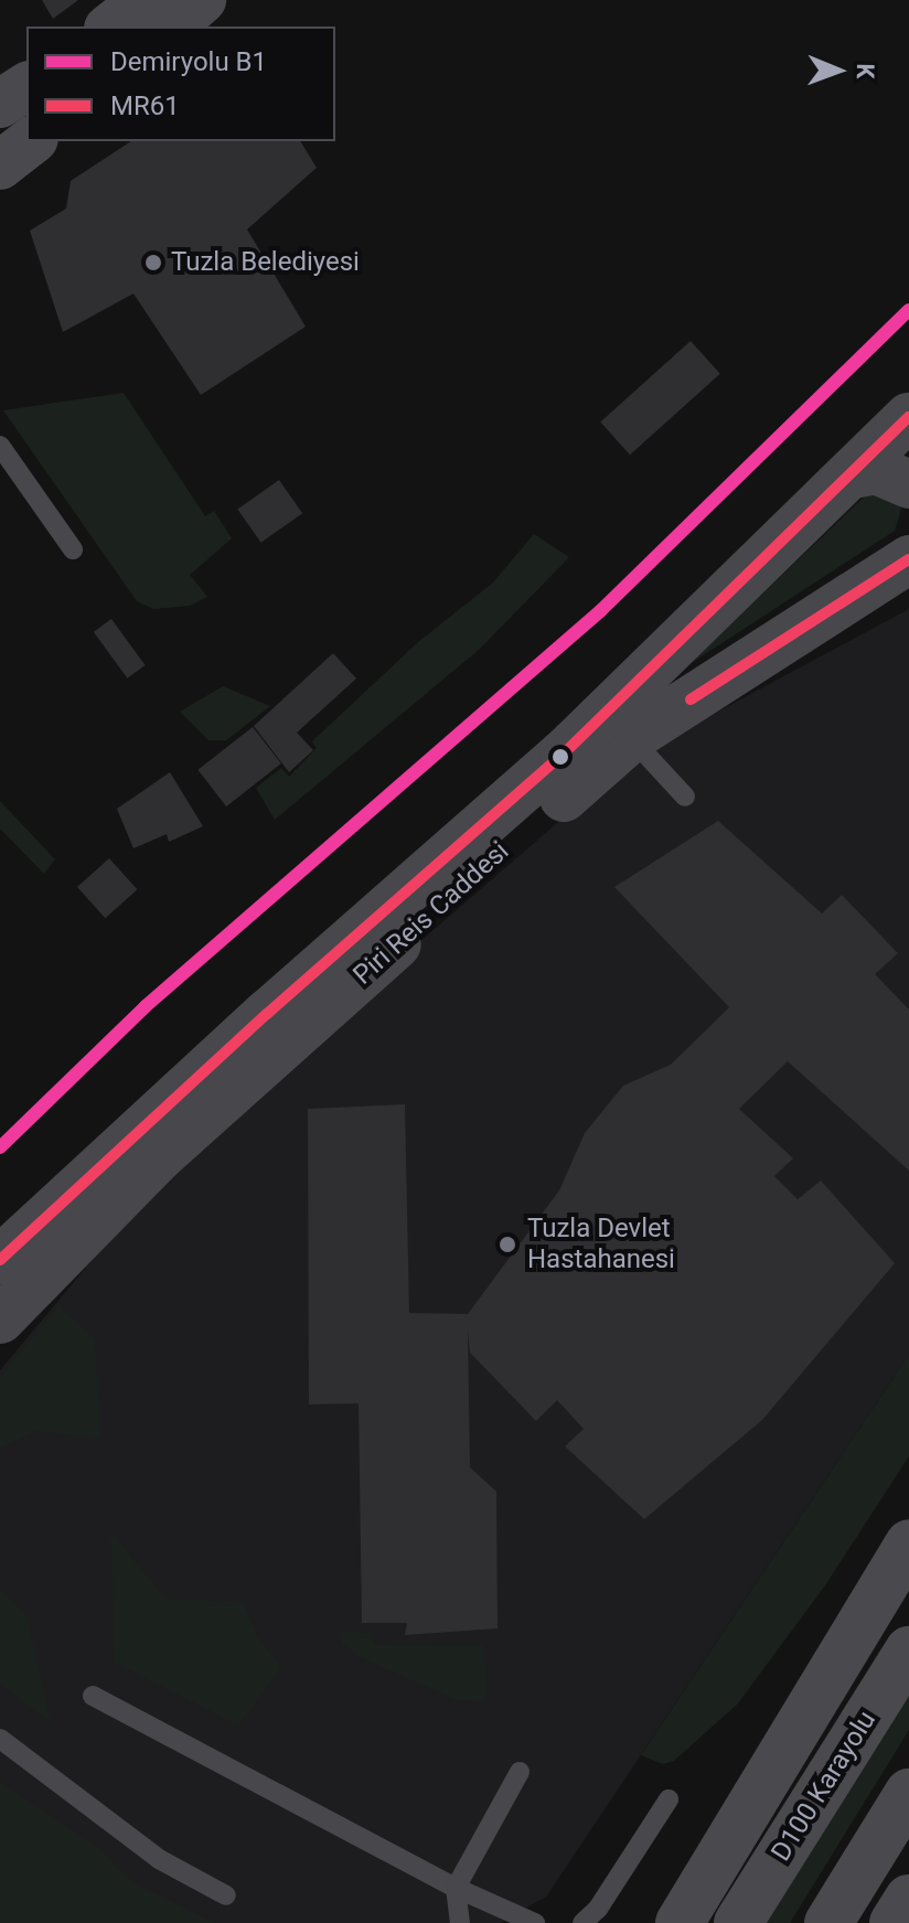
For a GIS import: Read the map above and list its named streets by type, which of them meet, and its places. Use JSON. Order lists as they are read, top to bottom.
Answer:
{
  "streets": {
    "main road": ["D100 Karayolu"],
    "street": ["Piri Reis Caddesi"]
  },
  "places": ["Tuzla Belediyesi", "Tuzla Devlet Hastahanesi"],
  "lines": ["rail line B1", "transit line MR61"],
  "legend": ["Demiryolu B1", "MR61"],
  "north": "right"
}
